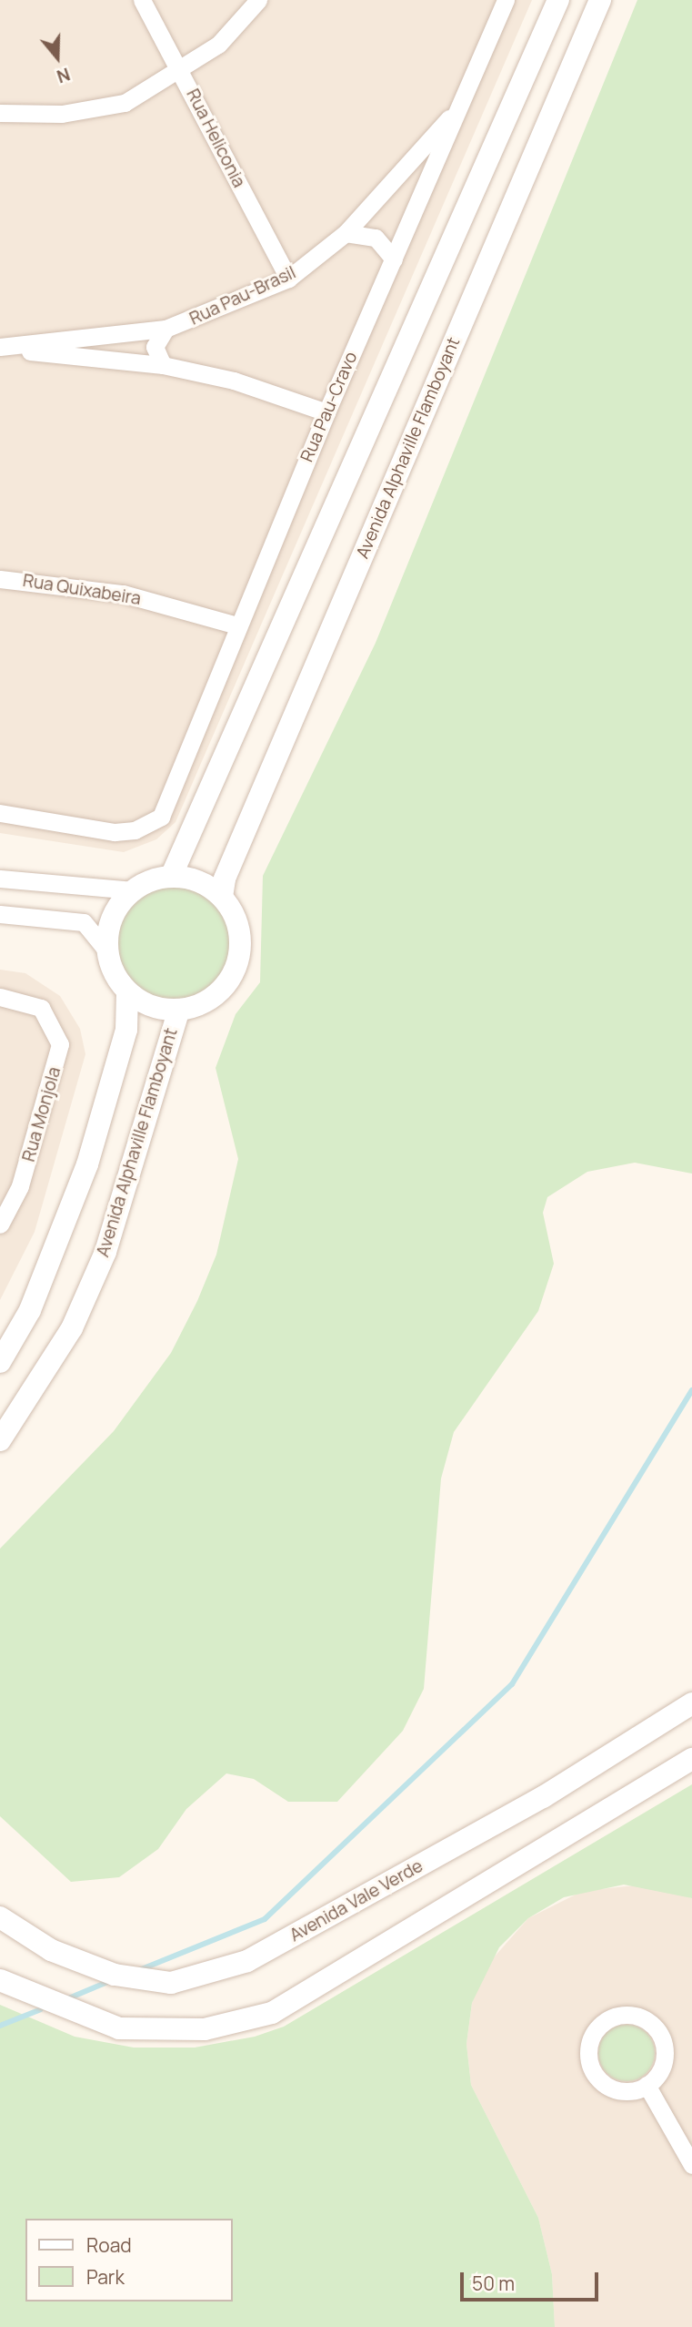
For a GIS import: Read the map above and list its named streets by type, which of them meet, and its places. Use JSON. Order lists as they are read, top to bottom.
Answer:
{
  "streets": {
    "street": [
      "Rua Heliconia",
      "Rua Pau-Brasil",
      "Rua Pau-Cravo",
      "Avenida Alphaville Flamboyant",
      "Rua Quixabeira",
      "Rua Monjola",
      "Avenida Vale Verde"
    ]
  },
  "crossings": [
    ["Rua Heliconia", "Rua Pau-Brasil"],
    ["Rua Pau-Brasil", "Rua Pau-Cravo"],
    ["Rua Pau-Cravo", "Rua Quixabeira"]
  ],
  "legend": ["Road", "Park"],
  "scale_bar": "50 m",
  "north": "bottom"
}
